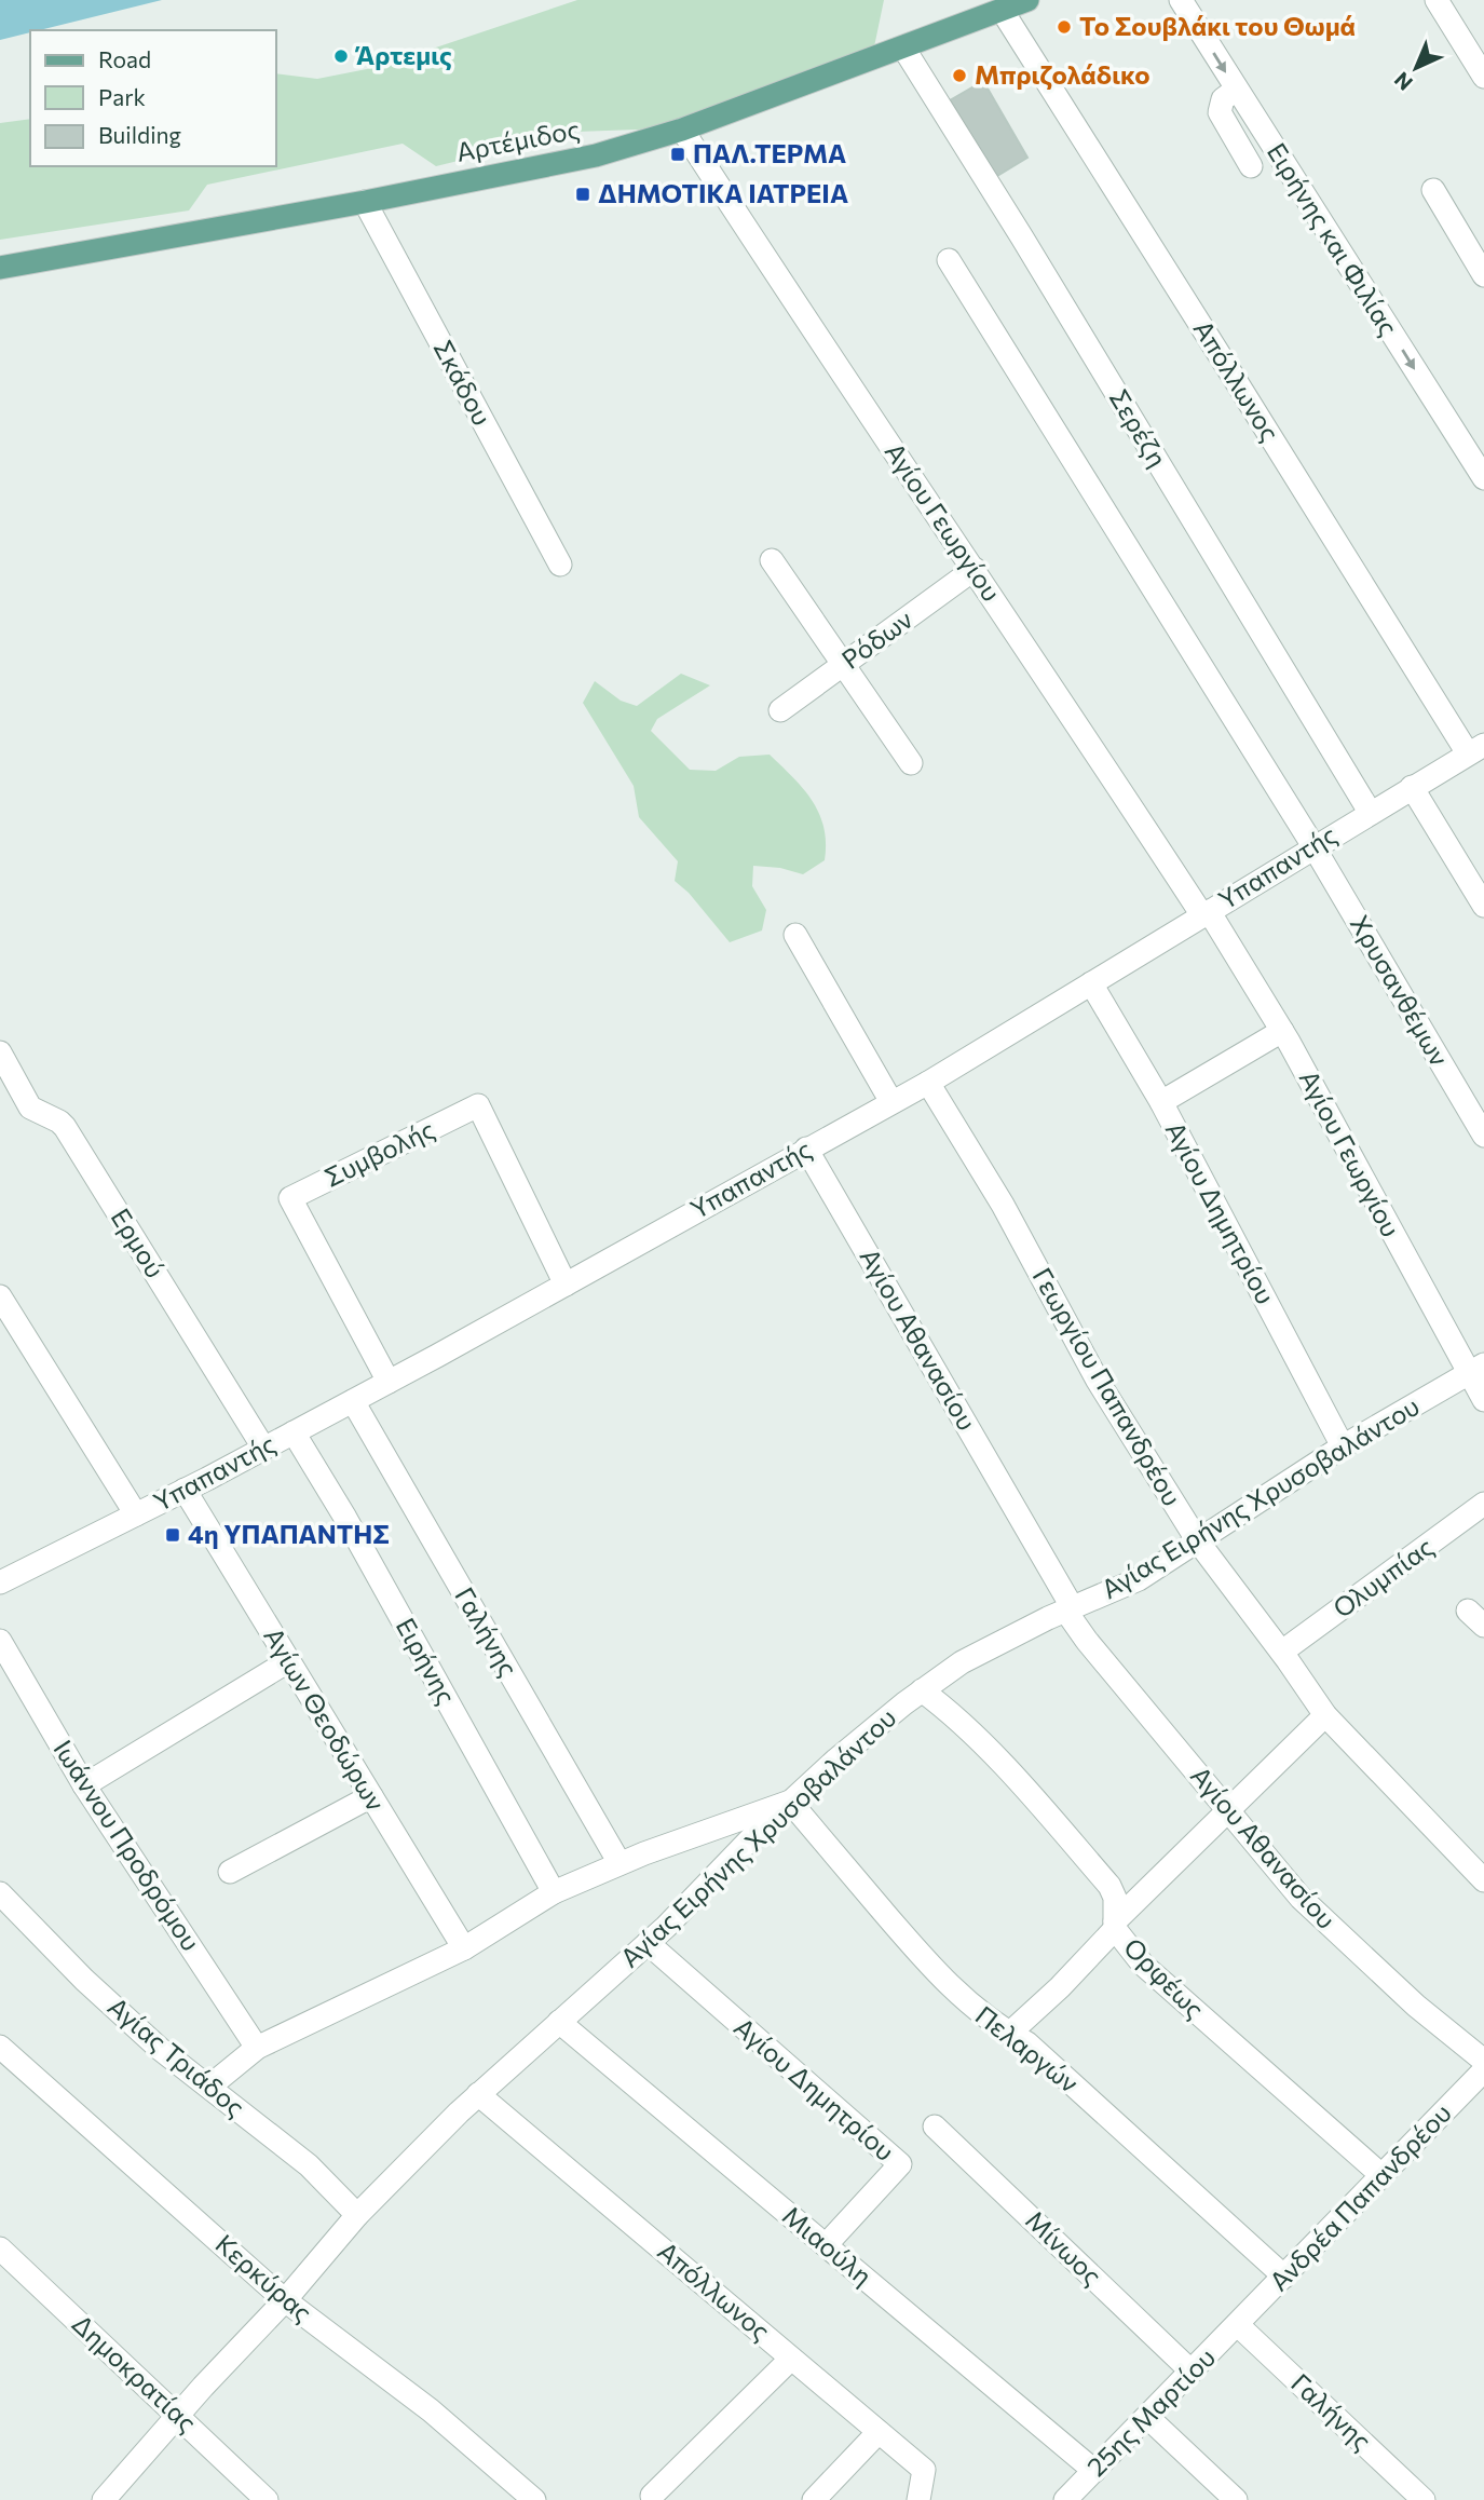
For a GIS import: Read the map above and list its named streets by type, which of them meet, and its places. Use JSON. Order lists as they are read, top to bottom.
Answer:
{
  "streets": {
    "main road": ["Αρτέμιδος"],
    "street": [
      "Ειρήνης και Φιλίας",
      "Απόλλωνος",
      "Σκάδου",
      "Σερέζη",
      "Αγίου Γεωργίου",
      "Ρόδων",
      "Υπαπαντής",
      "Χρυσανθέμων",
      "Συμβολής",
      "Αγίου Δημητρίου",
      "Ερμού",
      "Αγίου Αθανασίου",
      "Γεωργίου Παπανδρέου",
      "Αγίας Ειρήνης Χρυσοβαλάντου",
      "Ολυμπίας",
      "Γαλήνης",
      "Ειρήνης",
      "Αγίων Θεοδώρων",
      "Ιωάννου Προδρόμου",
      "Ορφέως",
      "Πελαργών",
      "Αγίας Τριάδος",
      "Ανδρέα Παπανδρέου",
      "Μιαούλη",
      "Μίνωος",
      "Κερκύρας",
      "Δημοκρατίας",
      "25ης Μαρτίου"
    ]
  },
  "crossings": [
    ["Αρτέμιδος", "Απόλλωνος"],
    ["Αρτέμιδος", "Σκάδου"],
    ["Αρτέμιδος", "Σερέζη"],
    ["Αρτέμιδος", "Αγίου Γεωργίου"],
    ["Απόλλωνος", "Υπαπαντής"],
    ["Απόλλωνος", "Αγίας Ειρήνης Χρυσοβαλάντου"],
    ["Σερέζη", "Υπαπαντής"],
    ["Αγίου Γεωργίου", "Ρόδων"],
    ["Αγίου Γεωργίου", "Υπαπαντής"],
    ["Αγίου Γεωργίου", "Αγίας Ειρήνης Χρυσοβαλάντου"],
    ["Υπαπαντής", "Χρυσανθέμων"],
    ["Υπαπαντής", "Συμβολής"],
    ["Υπαπαντής", "Αγίου Δημητρίου"],
    ["Υπαπαντής", "Ερμού"],
    ["Υπαπαντής", "Αγίου Αθανασίου"],
    ["Υπαπαντής", "Γεωργίου Παπανδρέου"],
    ["Υπαπαντής", "Γαλήνης"],
    ["Υπαπαντής", "Ειρήνης"],
    ["Υπαπαντής", "Αγίων Θεοδώρων"],
    ["Αγίου Δημητρίου", "Αγίας Ειρήνης Χρυσοβαλάντου"],
    ["Αγίου Δημητρίου", "Μιαούλη"],
    ["Αγίου Αθανασίου", "Αγίας Ειρήνης Χρυσοβαλάντου"],
    ["Γεωργίου Παπανδρέου", "Αγίας Ειρήνης Χρυσοβαλάντου"],
    ["Γεωργίου Παπανδρέου", "Ολυμπίας"],
    ["Αγίας Ειρήνης Χρυσοβαλάντου", "Ορφέως"],
    ["Αγίας Ειρήνης Χρυσοβαλάντου", "Πελαργών"],
    ["Αγίας Ειρήνης Χρυσοβαλάντου", "Αγίας Τριάδος"],
    ["Αγίας Ειρήνης Χρυσοβαλάντου", "Μιαούλη"],
    ["Αγίας Ειρήνης Χρυσοβαλάντου", "Κερκύρας"],
    ["Αγίας Ειρήνης Χρυσοβαλάντου", "Δημοκρατίας"],
    ["Γαλήνης", "Ανδρέα Παπανδρέου"],
    ["Γαλήνης", "25ης Μαρτίου"],
    ["Ορφέως", "Ανδρέα Παπανδρέου"],
    ["Πελαργών", "Ανδρέα Παπανδρέου"],
    ["Ανδρέα Παπανδρέου", "25ης Μαρτίου"],
    ["Μιαούλη", "25ης Μαρτίου"],
    ["Μίνωος", "25ης Μαρτίου"]
  ],
  "one_way": ["Ειρήνης και Φιλίας"],
  "places": {
    "other": ["Το Σουβλάκι του Θωμά", "Άρτεμις", "Μπριζολάδικο"],
    "transit": ["ΠΑΛ.ΤΕΡΜΑ", "ΔΗΜΟΤΙΚΑ ΙΑΤΡΕΙΑ", "4η ΥΠΑΠΑΝΤΗΣ"]
  },
  "legend": ["Road", "Park", "Building"],
  "north": "bottom left"
}
